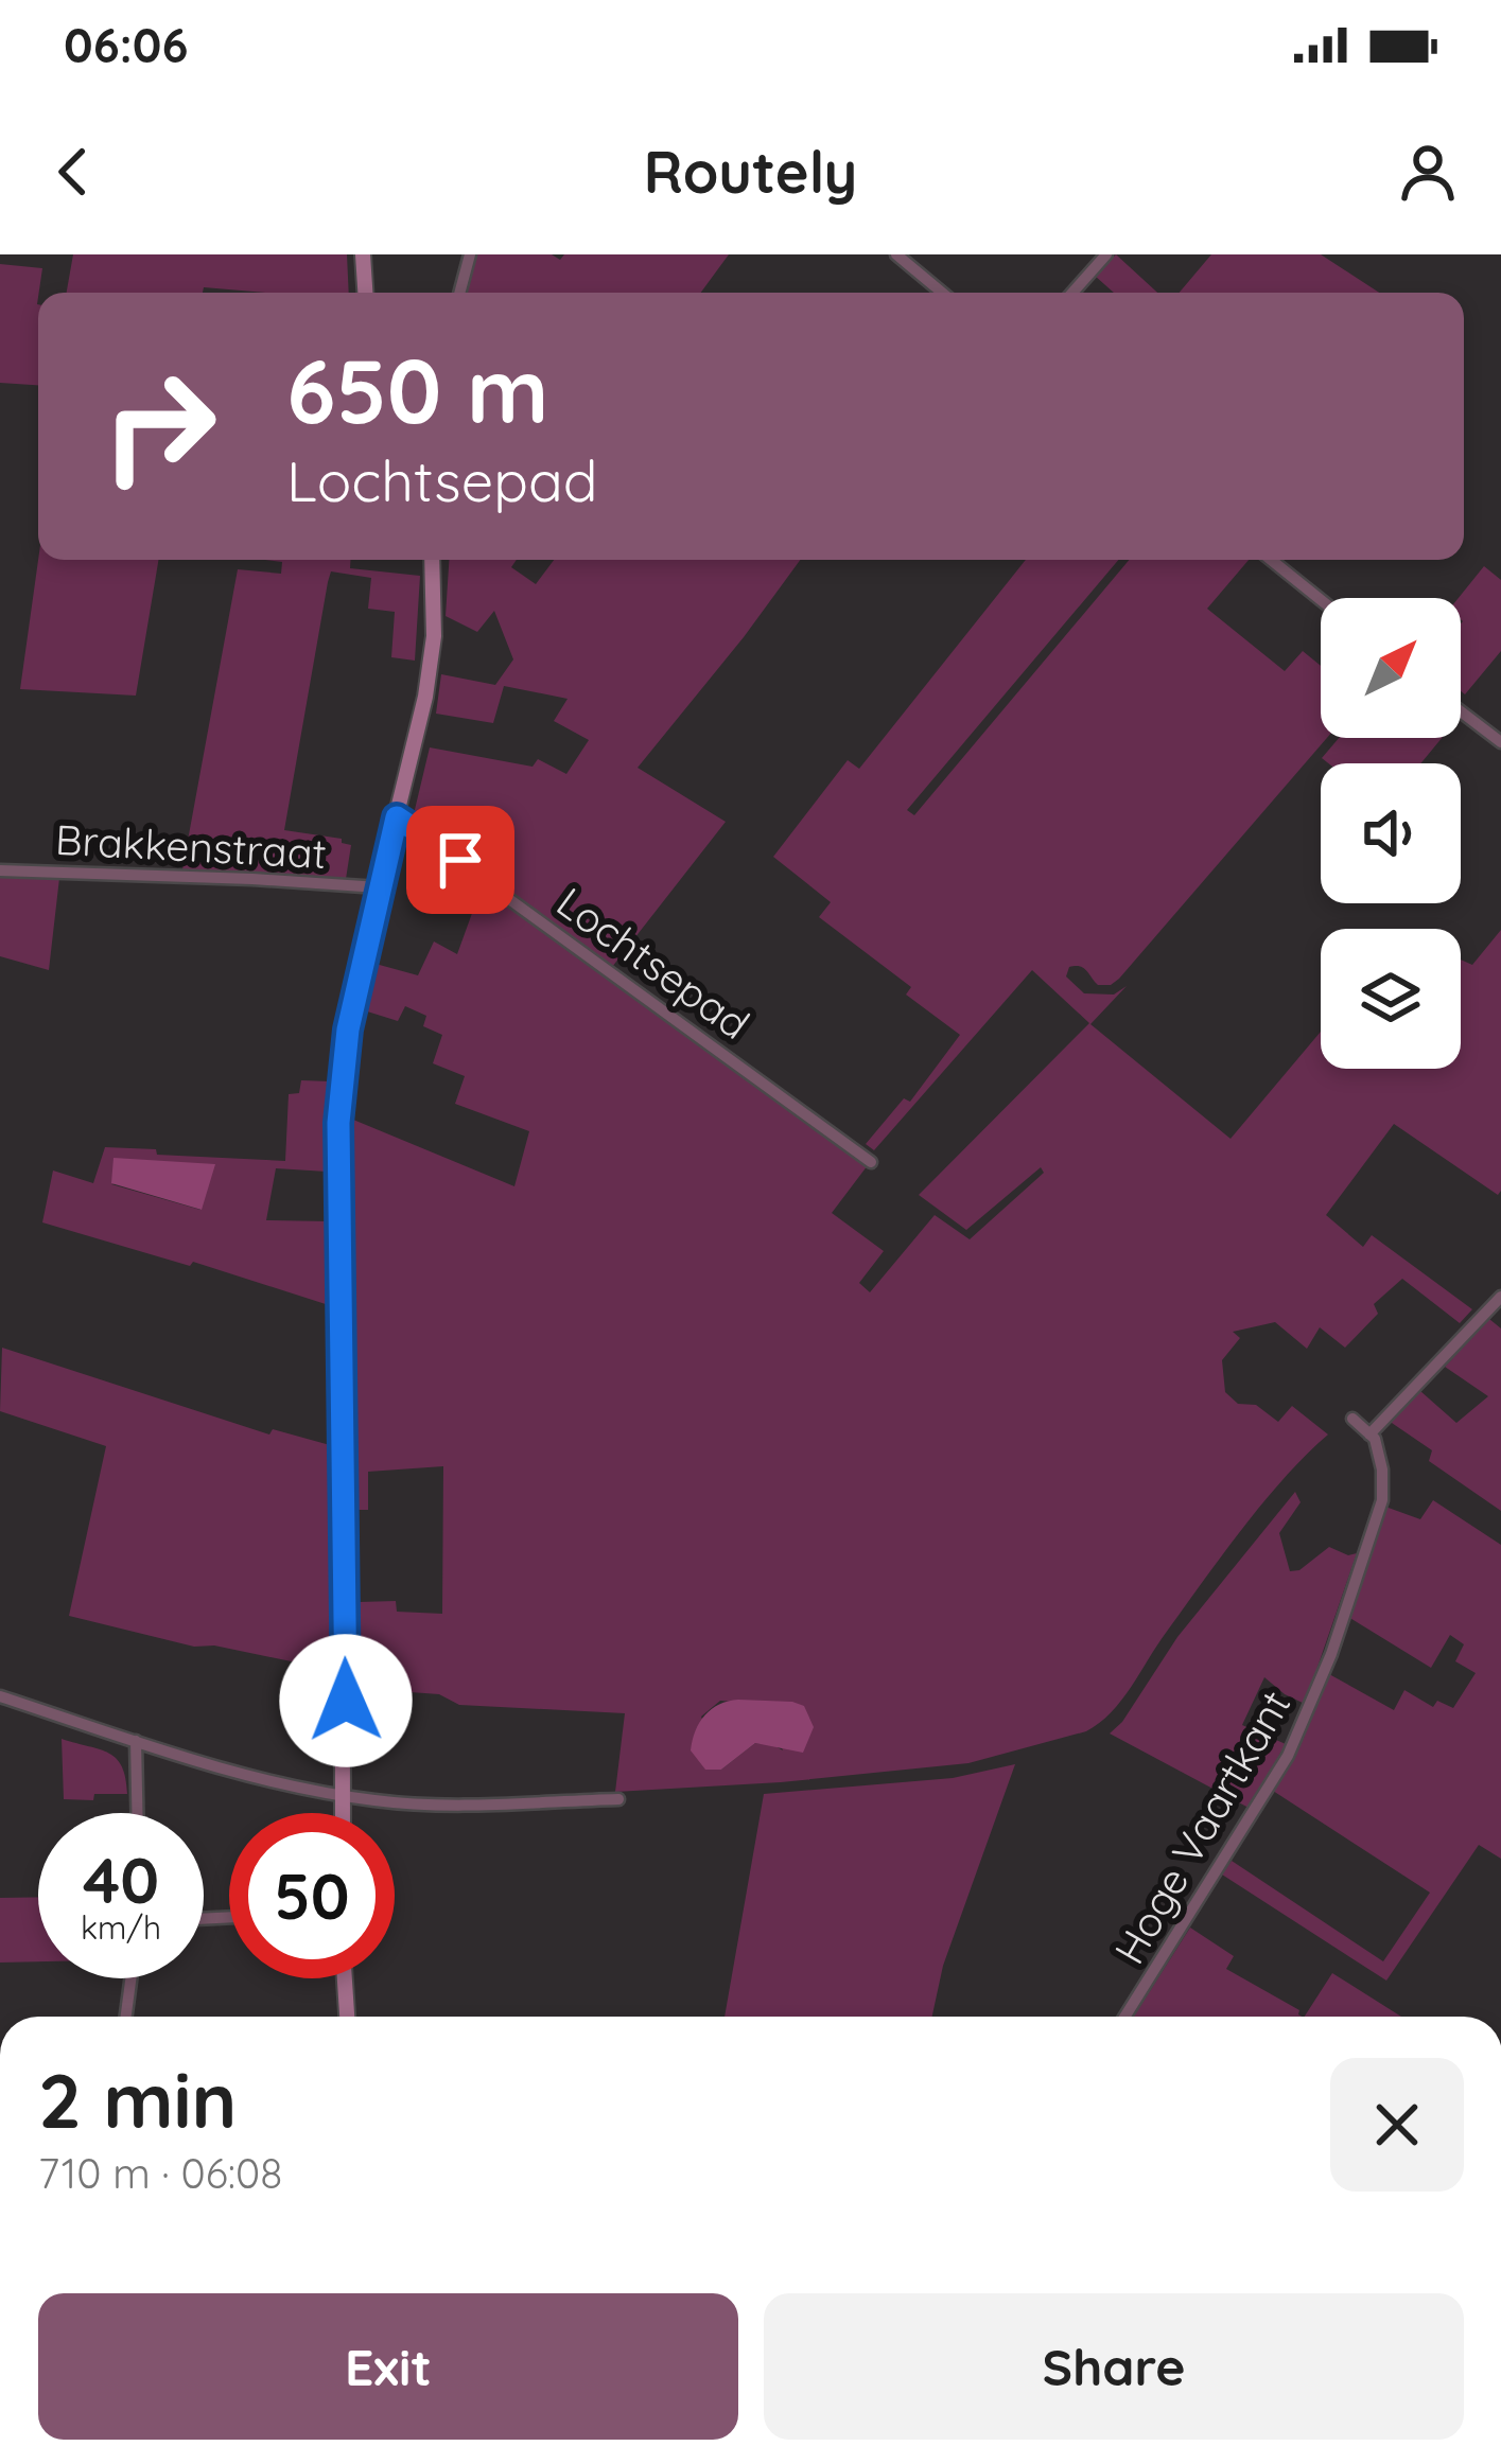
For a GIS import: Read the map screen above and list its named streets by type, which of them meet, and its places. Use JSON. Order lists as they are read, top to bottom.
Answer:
{
  "streets": {
    "street": ["Brakkenstraat", "Lochtsepad", "Hoge Vaartkant"]
  },
  "north": "top right",
  "page": {
    "status": "06:06",
    "header": "Routely",
    "turn": ["650 m", "Lochtsepad"],
    "speed": "40 km/h",
    "limit": "50",
    "heading": ["2 min", "710 m · 06:08"],
    "buttons": ["Exit", "Share"]
  }
}
